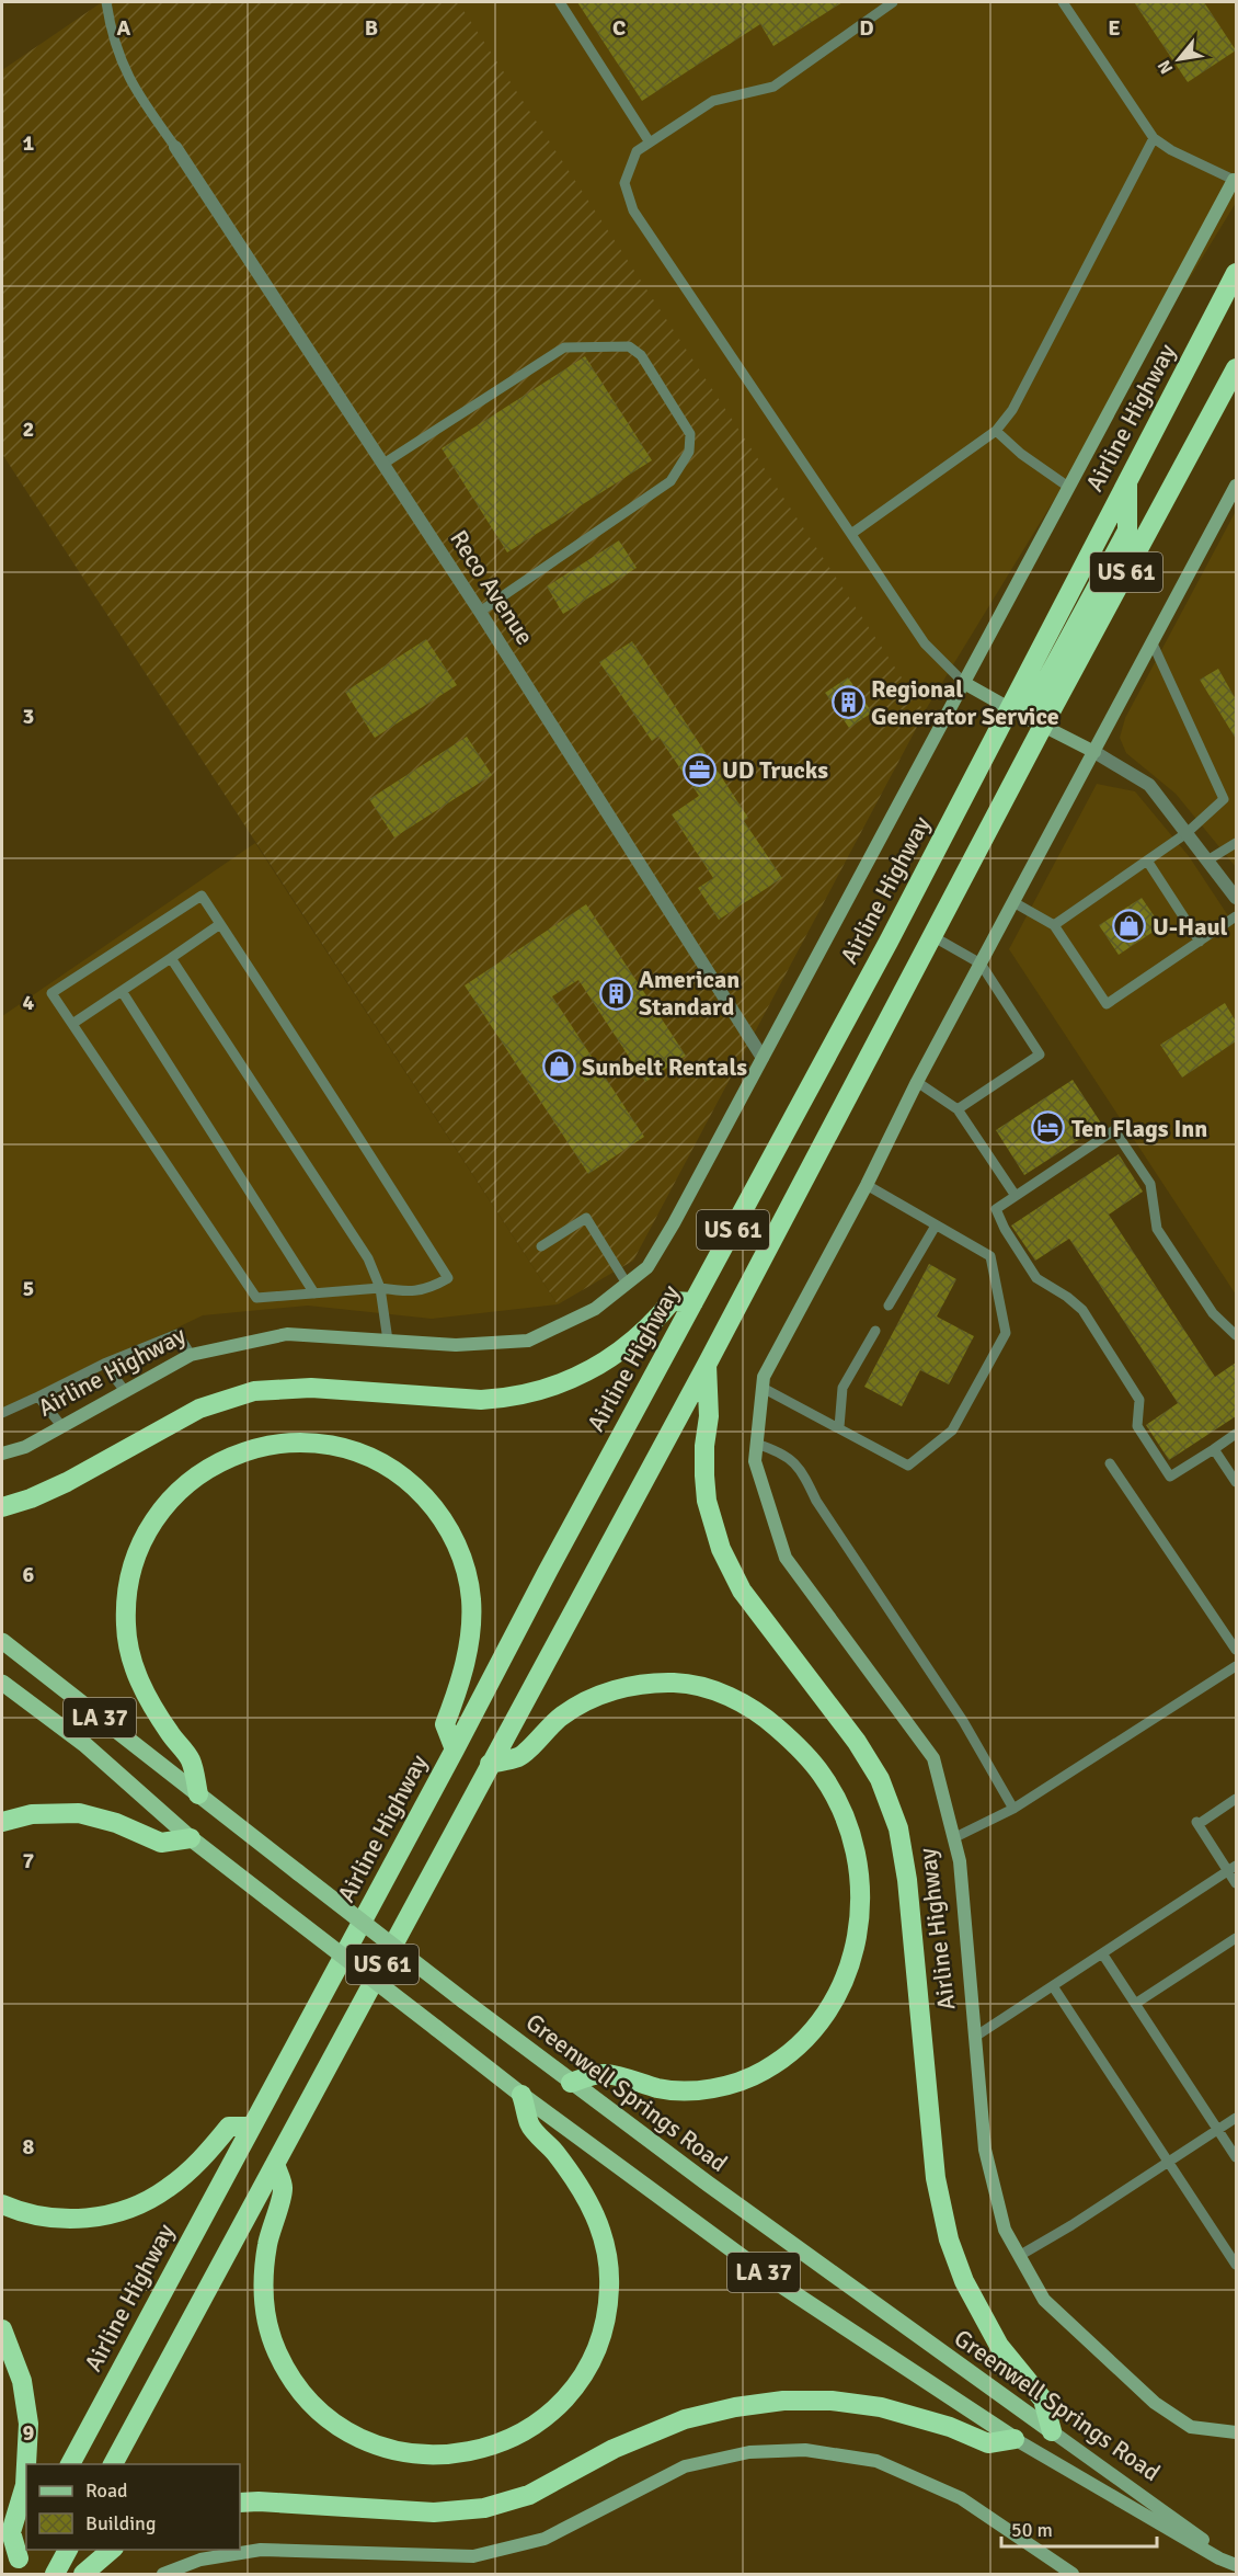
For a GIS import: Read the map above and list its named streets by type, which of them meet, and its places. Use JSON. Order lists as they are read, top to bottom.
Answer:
{
  "streets": {
    "highway": ["Airline Highway", "US 61"],
    "main road": ["LA 37", "Greenwell Springs Road"],
    "street": ["Reco Avenue"]
  },
  "crossings": [
    ["Airline Highway", "Reco Avenue"]
  ],
  "places": {
    "building": ["Regional Generator Service", "American Standard"],
    "office": ["UD Trucks"],
    "shop": ["U-Haul", "Sunbelt Rentals"],
    "hotel": ["Ten Flags Inn"]
  },
  "legend": ["Road", "Building"],
  "scale_bar": "50 m",
  "north": "bottom left",
  "grid": {
    "columns": [
      "A",
      "B",
      "C",
      "D",
      "E"
    ],
    "rows": [
      "1",
      "2",
      "3",
      "4",
      "5",
      "6",
      "7",
      "8",
      "9"
    ]
  }
}
